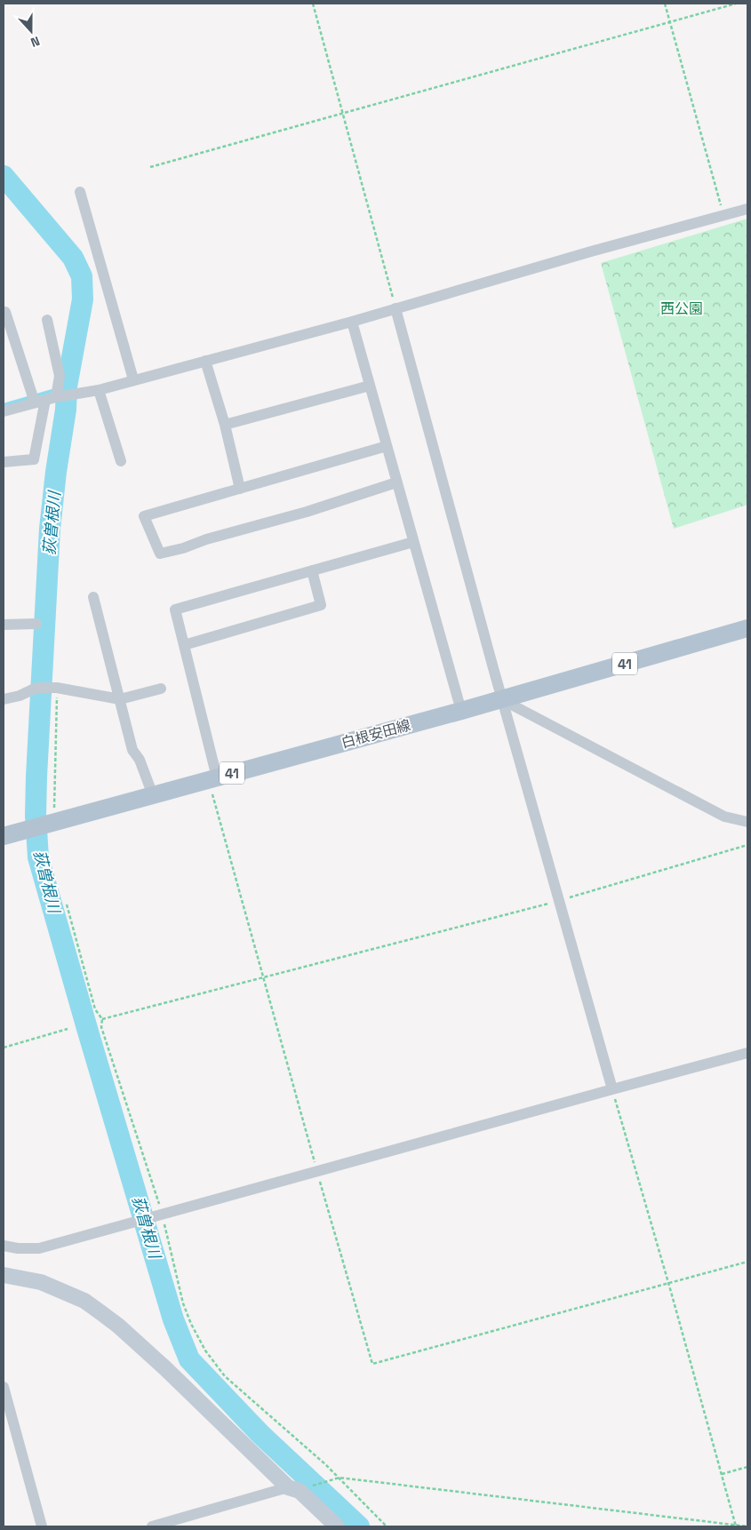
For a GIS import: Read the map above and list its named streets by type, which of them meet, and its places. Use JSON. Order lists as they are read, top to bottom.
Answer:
{
  "streets": {
    "main road": ["41", "白根安田線"]
  },
  "water": ["荻曽根川"],
  "parks": ["西公園"],
  "north": "bottom"
}
